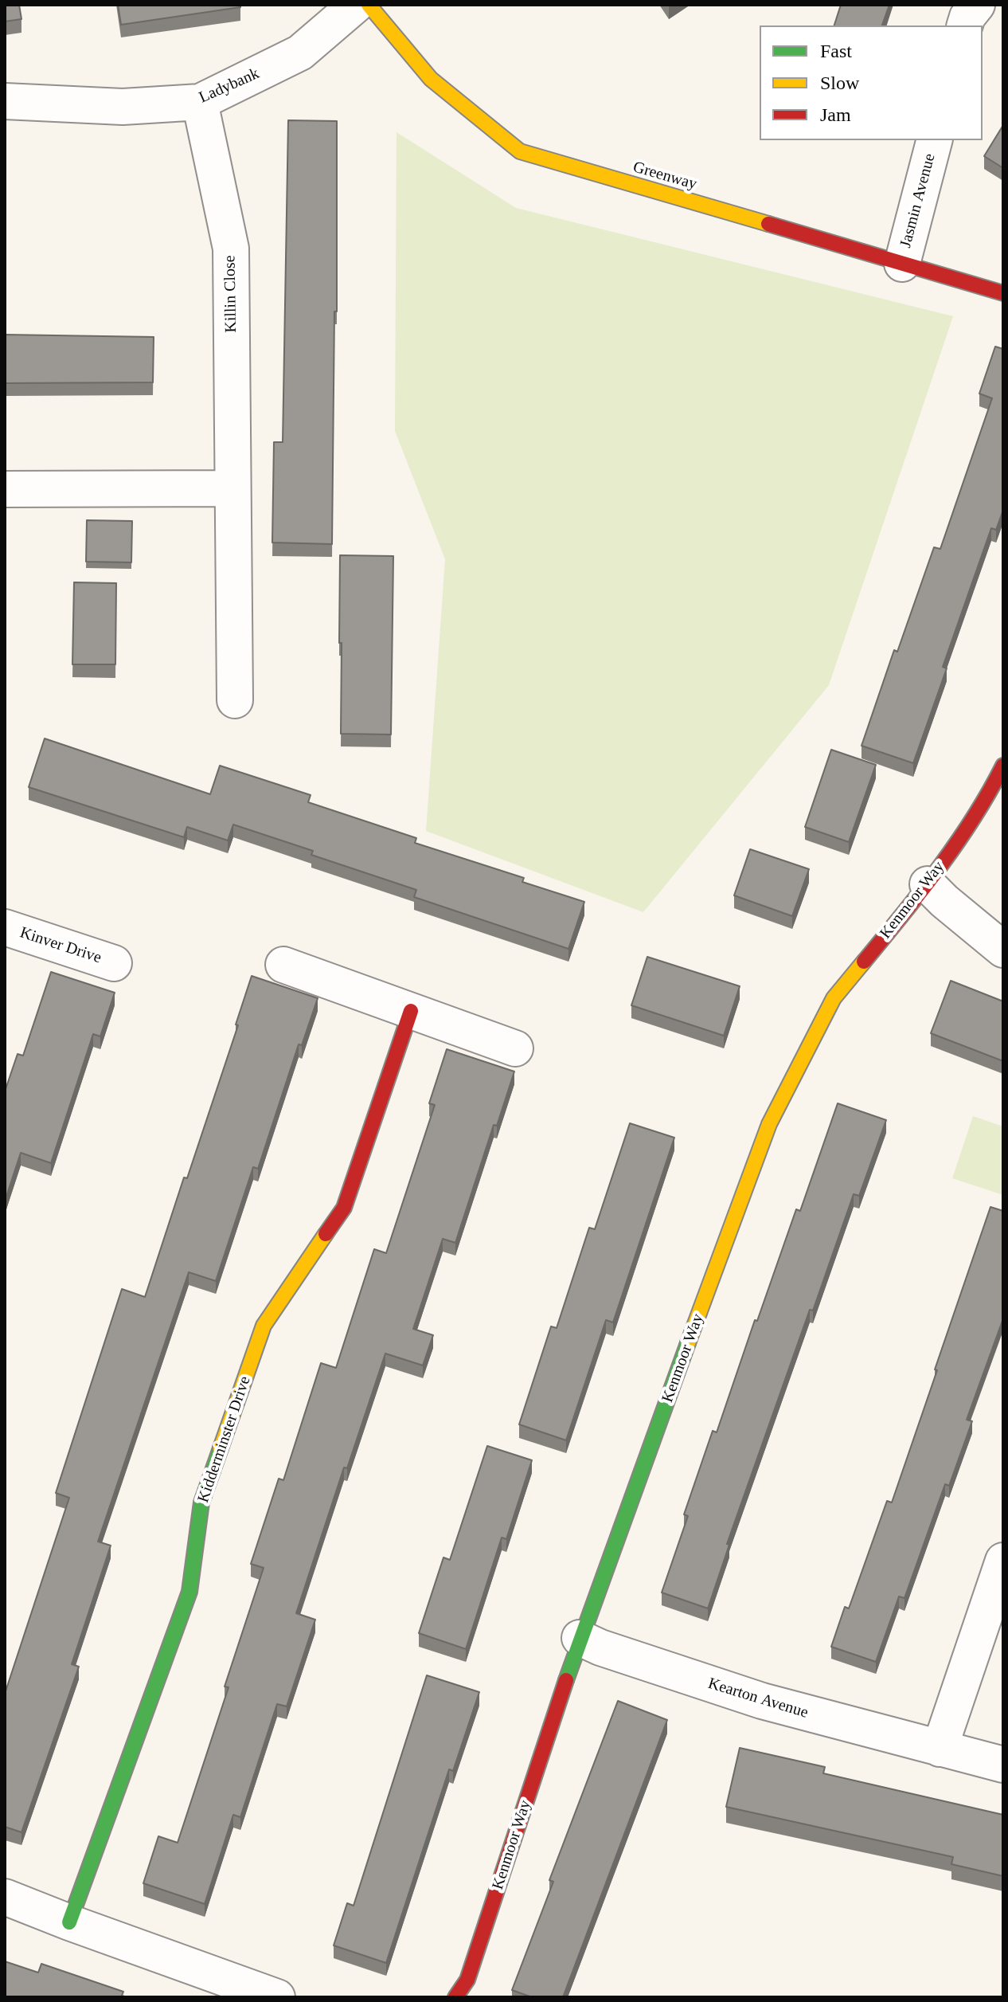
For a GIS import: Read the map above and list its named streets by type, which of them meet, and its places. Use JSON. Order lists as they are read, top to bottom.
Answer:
{
  "streets": {
    "street": [
      "Ladybank",
      "Greenway",
      "Jasmin Avenue",
      "Killin Close",
      "Kenmoor Way",
      "Kinver Drive",
      "Kidderminster Drive",
      "Kearton Avenue"
    ]
  },
  "crossings": [
    ["Ladybank", "Killin Close"],
    ["Greenway", "Jasmin Avenue"],
    ["Kenmoor Way", "Kearton Avenue"]
  ],
  "legend": ["Fast", "Slow", "Jam"]
}
